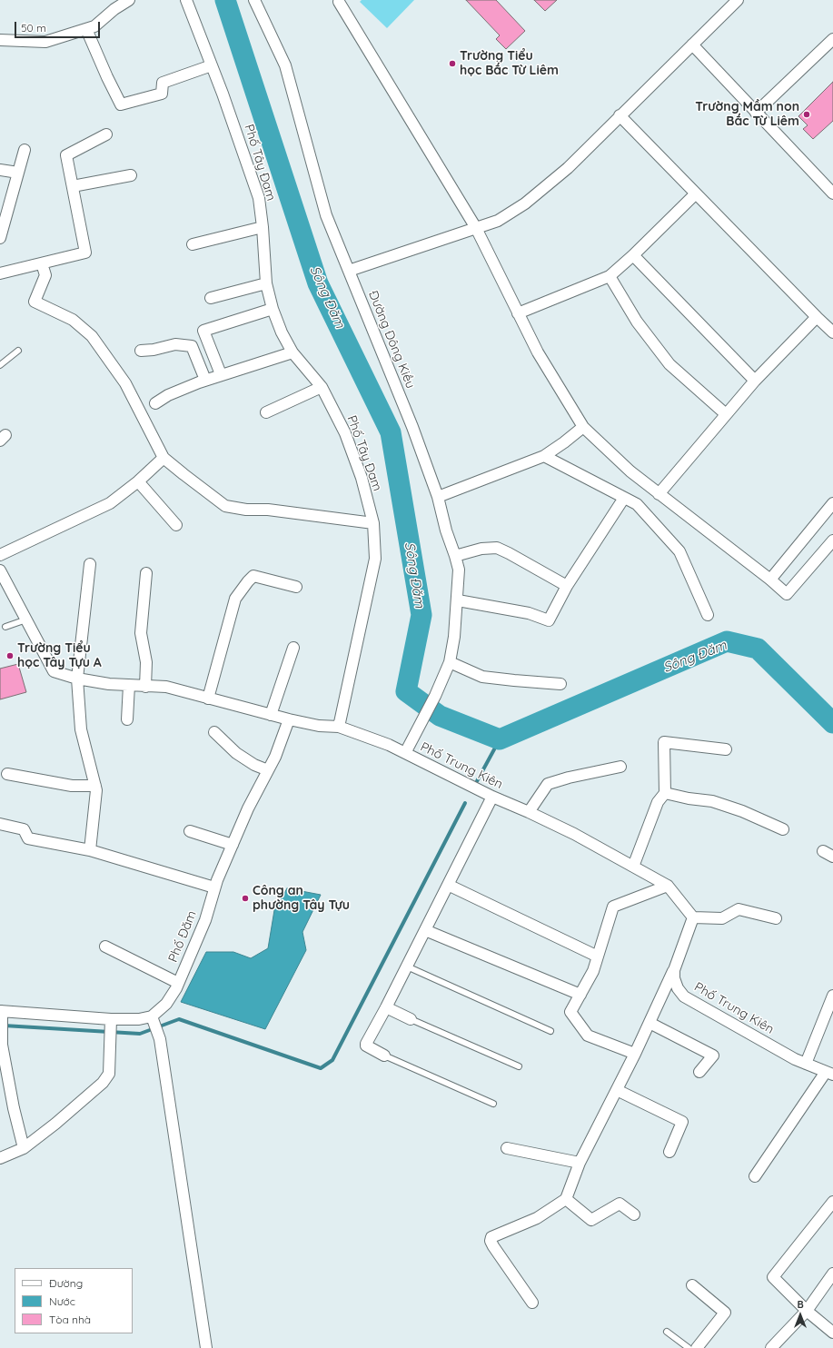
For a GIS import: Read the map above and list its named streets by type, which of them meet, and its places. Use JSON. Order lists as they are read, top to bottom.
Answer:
{
  "streets": {
    "street": [
      "Phố Tây Đam",
      "Đường Đông Kiều",
      "Phố Trung Kiên",
      "Phố Đăm"
    ]
  },
  "crossings": [
    ["Phố Tây Đam", "Phố Trung Kiên"],
    ["Đường Đông Kiều", "Phố Trung Kiên"],
    ["Phố Trung Kiên", "Phố Đăm"]
  ],
  "water": ["Sông Đăm"],
  "places": [
    "Trường Tiểu học Bắc Từ Liêm",
    "Trường Mầm non Bắc Từ Liêm",
    "Trường Tiểu học Tây Tựu A",
    "Công an phường Tây Tựu"
  ],
  "legend": ["Đường", "Nước", "Tòa nhà"],
  "scale_bar": "50 m",
  "north": "top"
}
